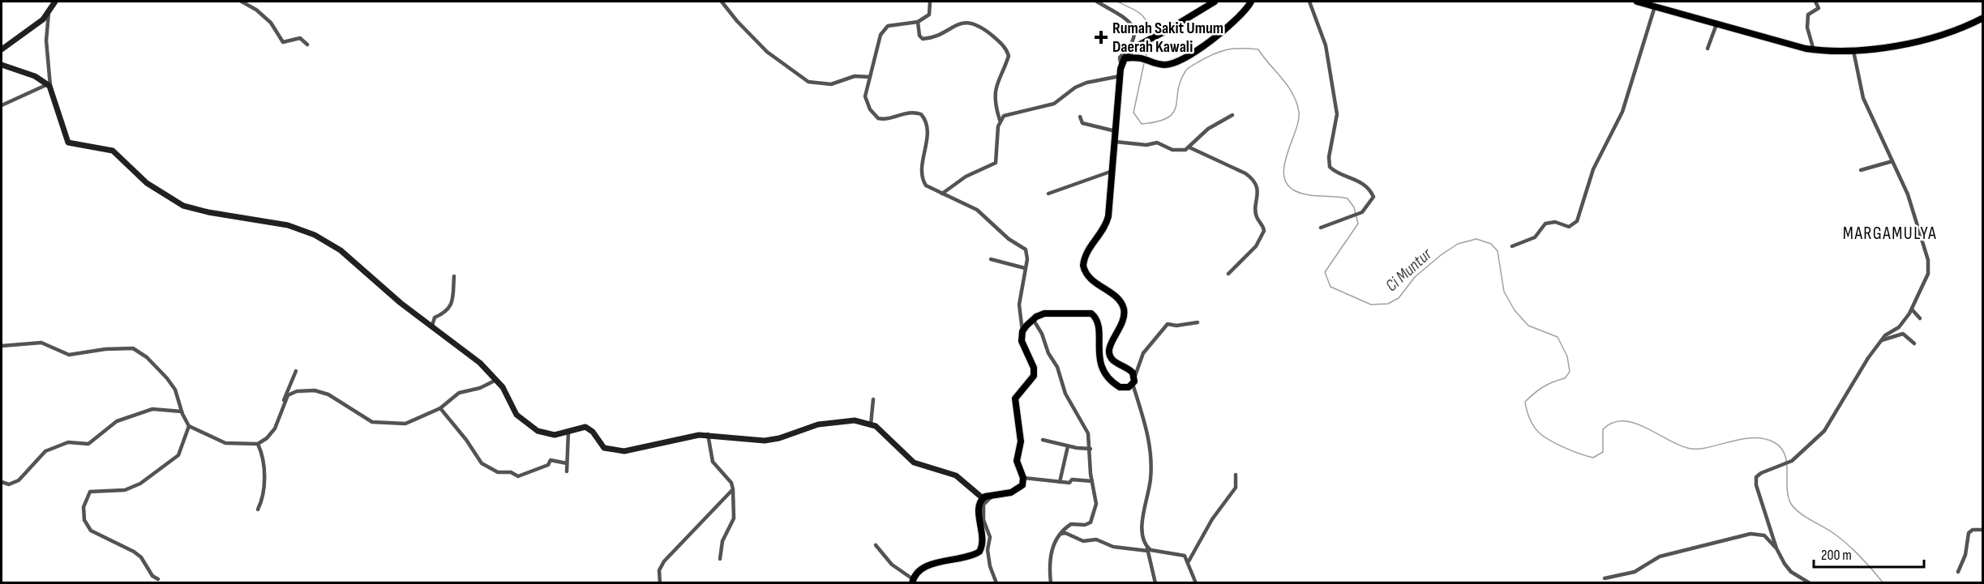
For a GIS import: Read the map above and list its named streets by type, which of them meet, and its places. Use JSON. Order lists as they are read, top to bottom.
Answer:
{
  "districts": ["MARGAMULYA"],
  "water": ["Ci Muntur"],
  "places": {
    "health": ["Rumah Sakit Umum Daerah Kawali"]
  },
  "scale_bar": "200 m"
}
